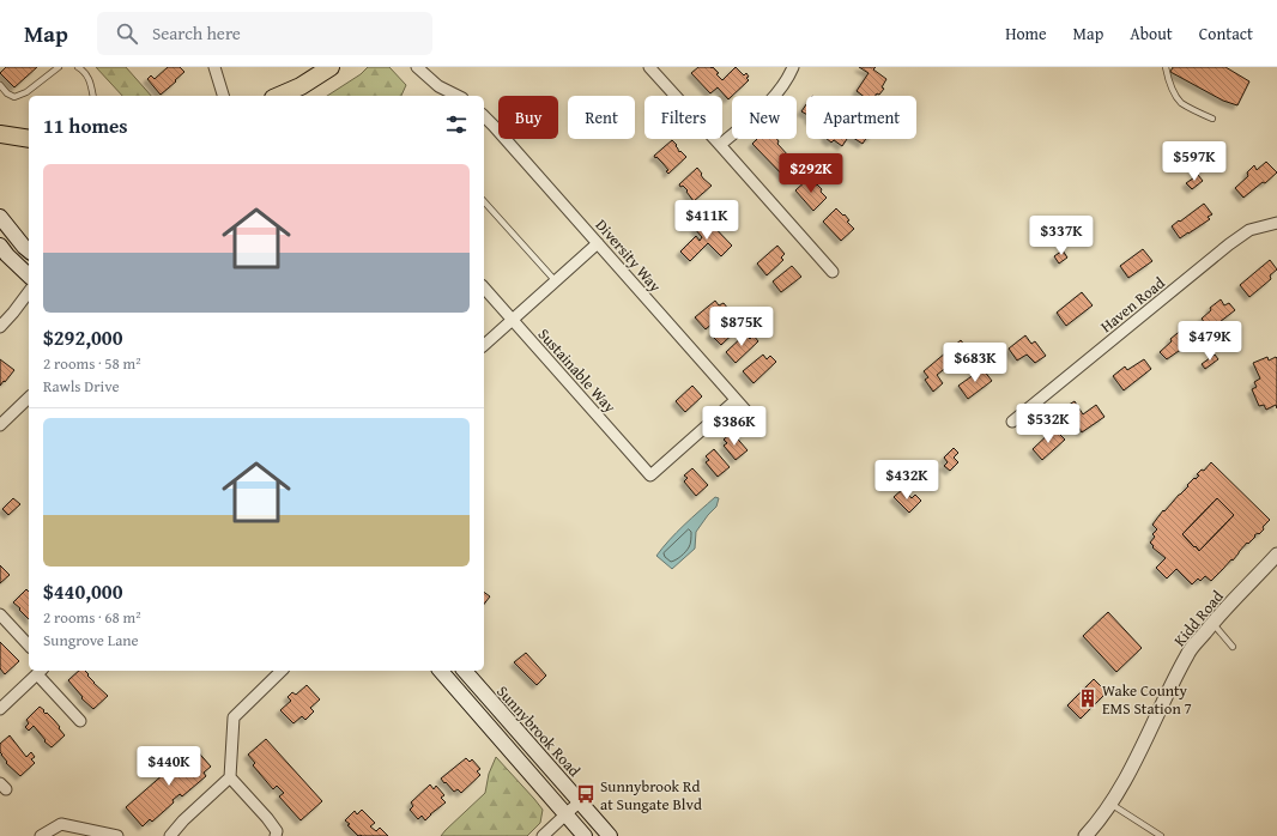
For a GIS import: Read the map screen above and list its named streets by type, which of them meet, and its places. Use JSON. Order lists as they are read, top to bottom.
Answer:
{
  "streets": {
    "main road": ["Sunnybrook Road"],
    "street": [
      "Diversity Way",
      "Haven Road",
      "Sustainable Way",
      "Kidd Road"
    ]
  },
  "crossings": [
    ["Diversity Way", "Sustainable Way"]
  ],
  "places": {
    "building": ["Wake County EMS Station 7"],
    "bus stop": ["Sunnybrook Rd at Sungate Blvd"]
  },
  "page": {
    "header": "Map",
    "search": "Search here",
    "nav": [
      "Home",
      "Map",
      "About",
      "Contact"
    ],
    "chip": [
      "Buy",
      "Rent",
      "Filters",
      "New",
      "Apartment"
    ],
    "heading": "11 homes",
    "price": [
      "$597K",
      "$292K",
      "$411K",
      "$337K",
      "$875K",
      "$479K",
      "$683K",
      "$532K",
      "$386K",
      "$432K",
      "$440K"
    ],
    "list": [
      {
        "name": "$292,000",
        "note": "2 rooms · 58 m² · Rawls Drive"
      },
      {
        "name": "$440,000",
        "note": "2 rooms · 68 m² · Sungrove Lane"
      }
    ]
  }
}
